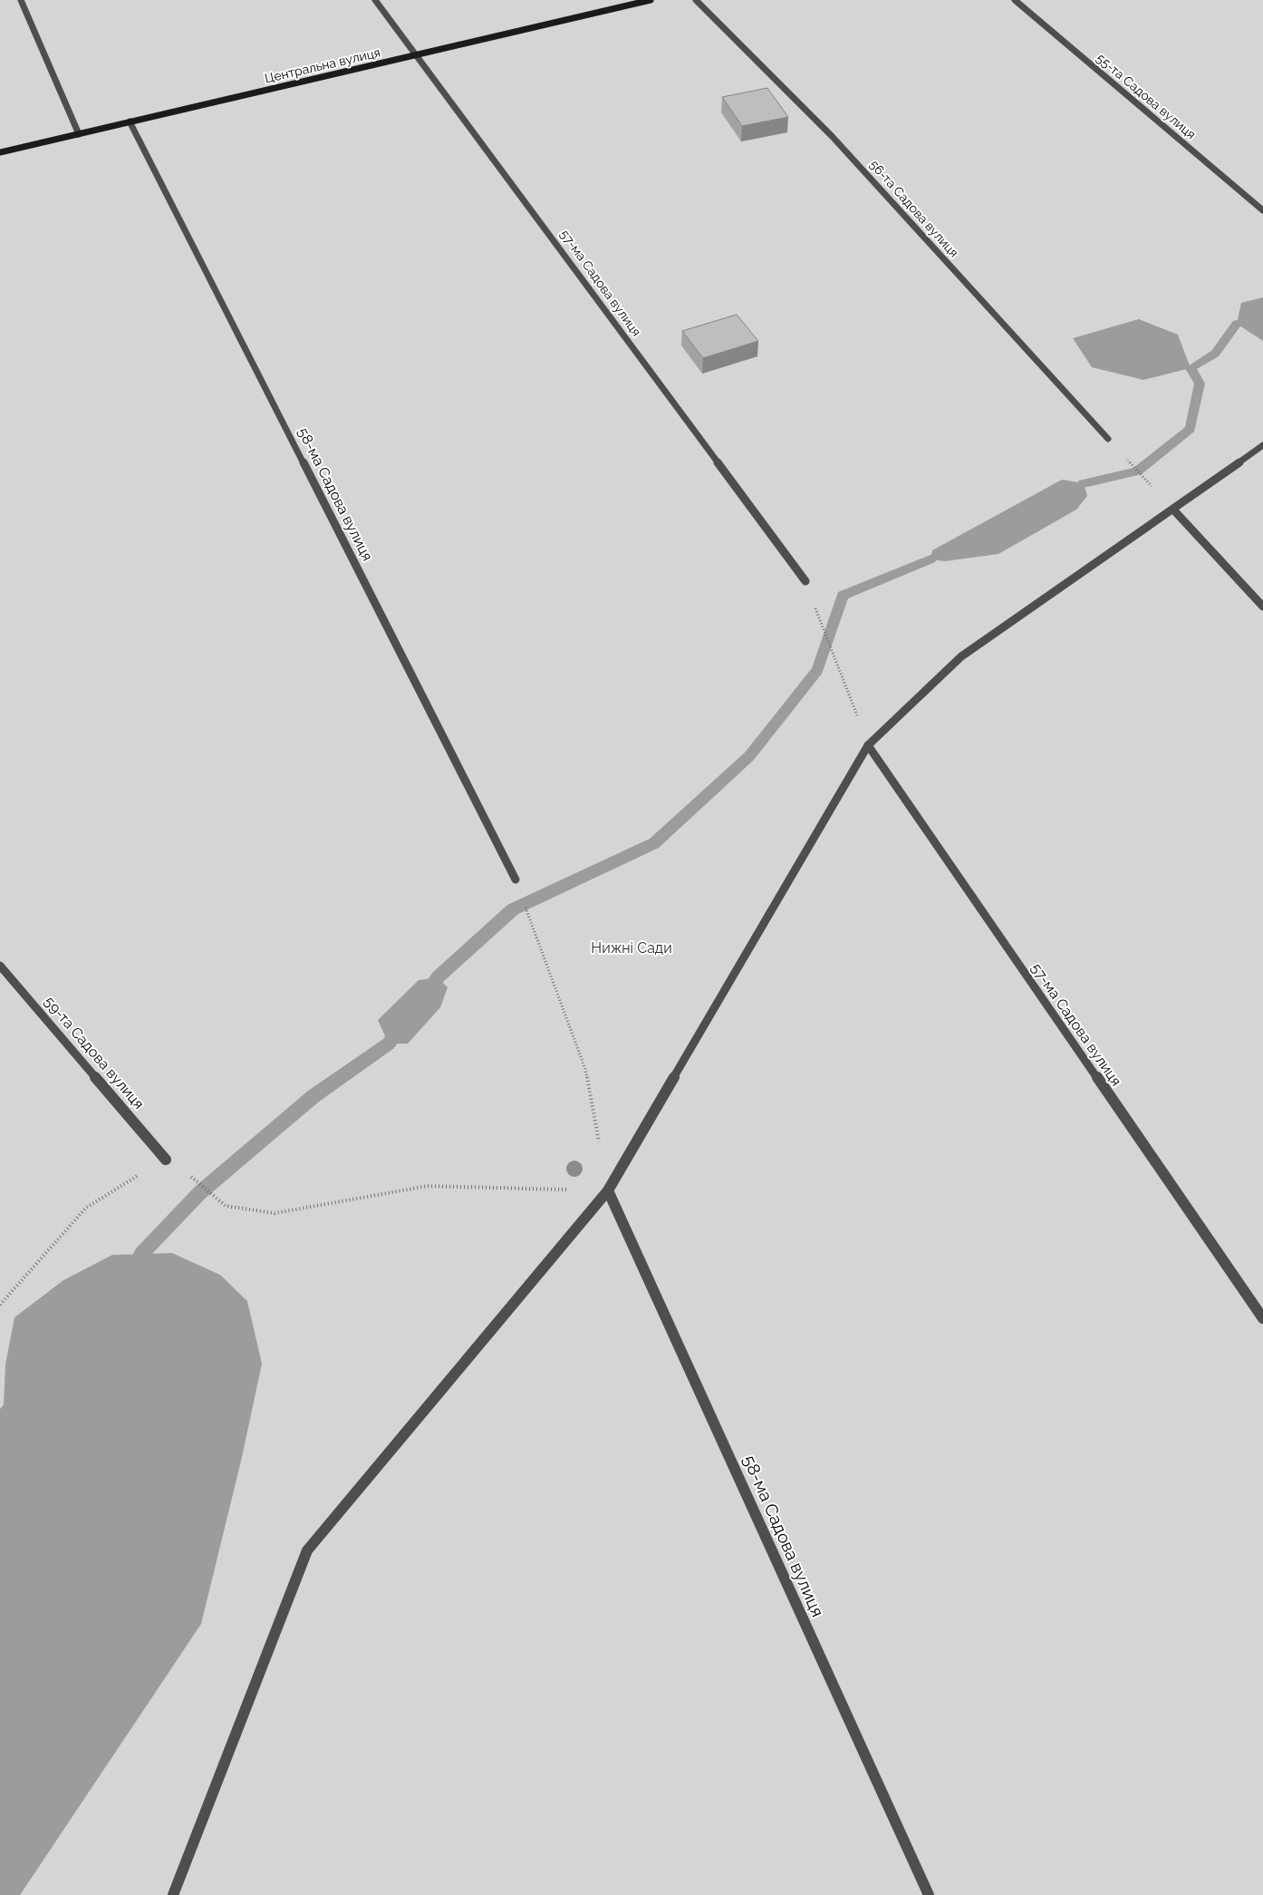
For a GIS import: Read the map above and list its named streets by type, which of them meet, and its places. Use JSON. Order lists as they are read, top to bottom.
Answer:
{
  "streets": {
    "street": [
      "Центральна вулиця",
      "55-та Садова вулиця",
      "56-та Садова вулиця",
      "57-ма Садова вулиця",
      "58-ма Садова вулиця",
      "59-та Садова вулиця"
    ]
  },
  "crossings": [
    ["Центральна вулиця", "57-ма Садова вулиця"],
    ["Центральна вулиця", "58-ма Садова вулиця"]
  ],
  "parks": ["Нижні Сади"]
}
